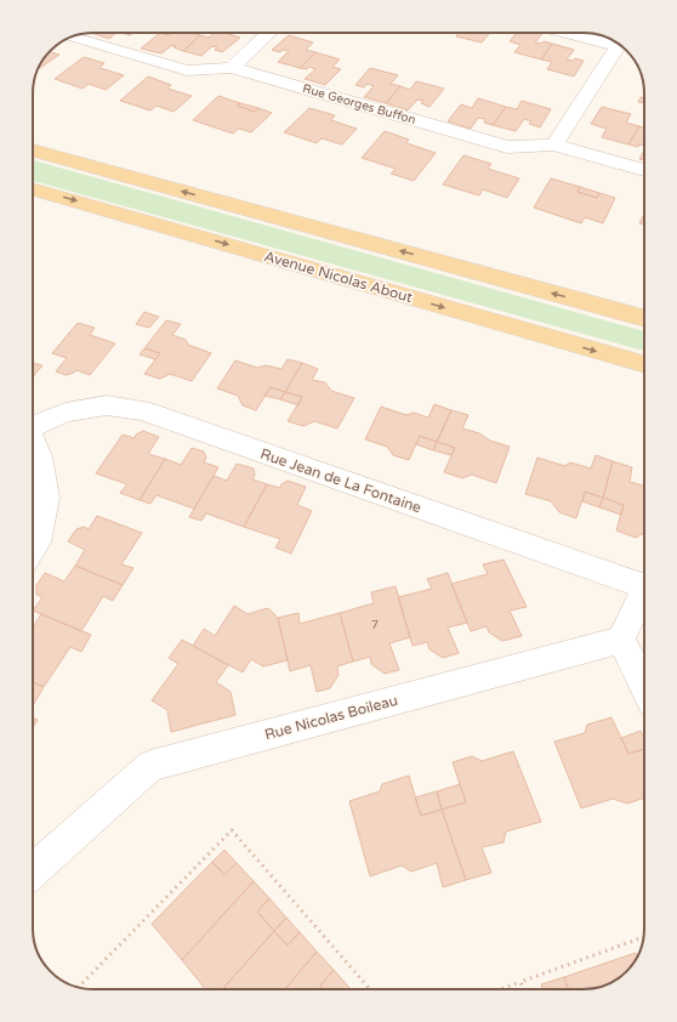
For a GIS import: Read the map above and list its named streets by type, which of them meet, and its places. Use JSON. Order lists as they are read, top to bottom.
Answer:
{
  "streets": {
    "main road": ["Avenue Nicolas About"],
    "street": ["Rue Georges Buffon", "Rue Jean de La Fontaine", "Rue Nicolas Boileau"]
  },
  "house_numbers": ["7"]
}
